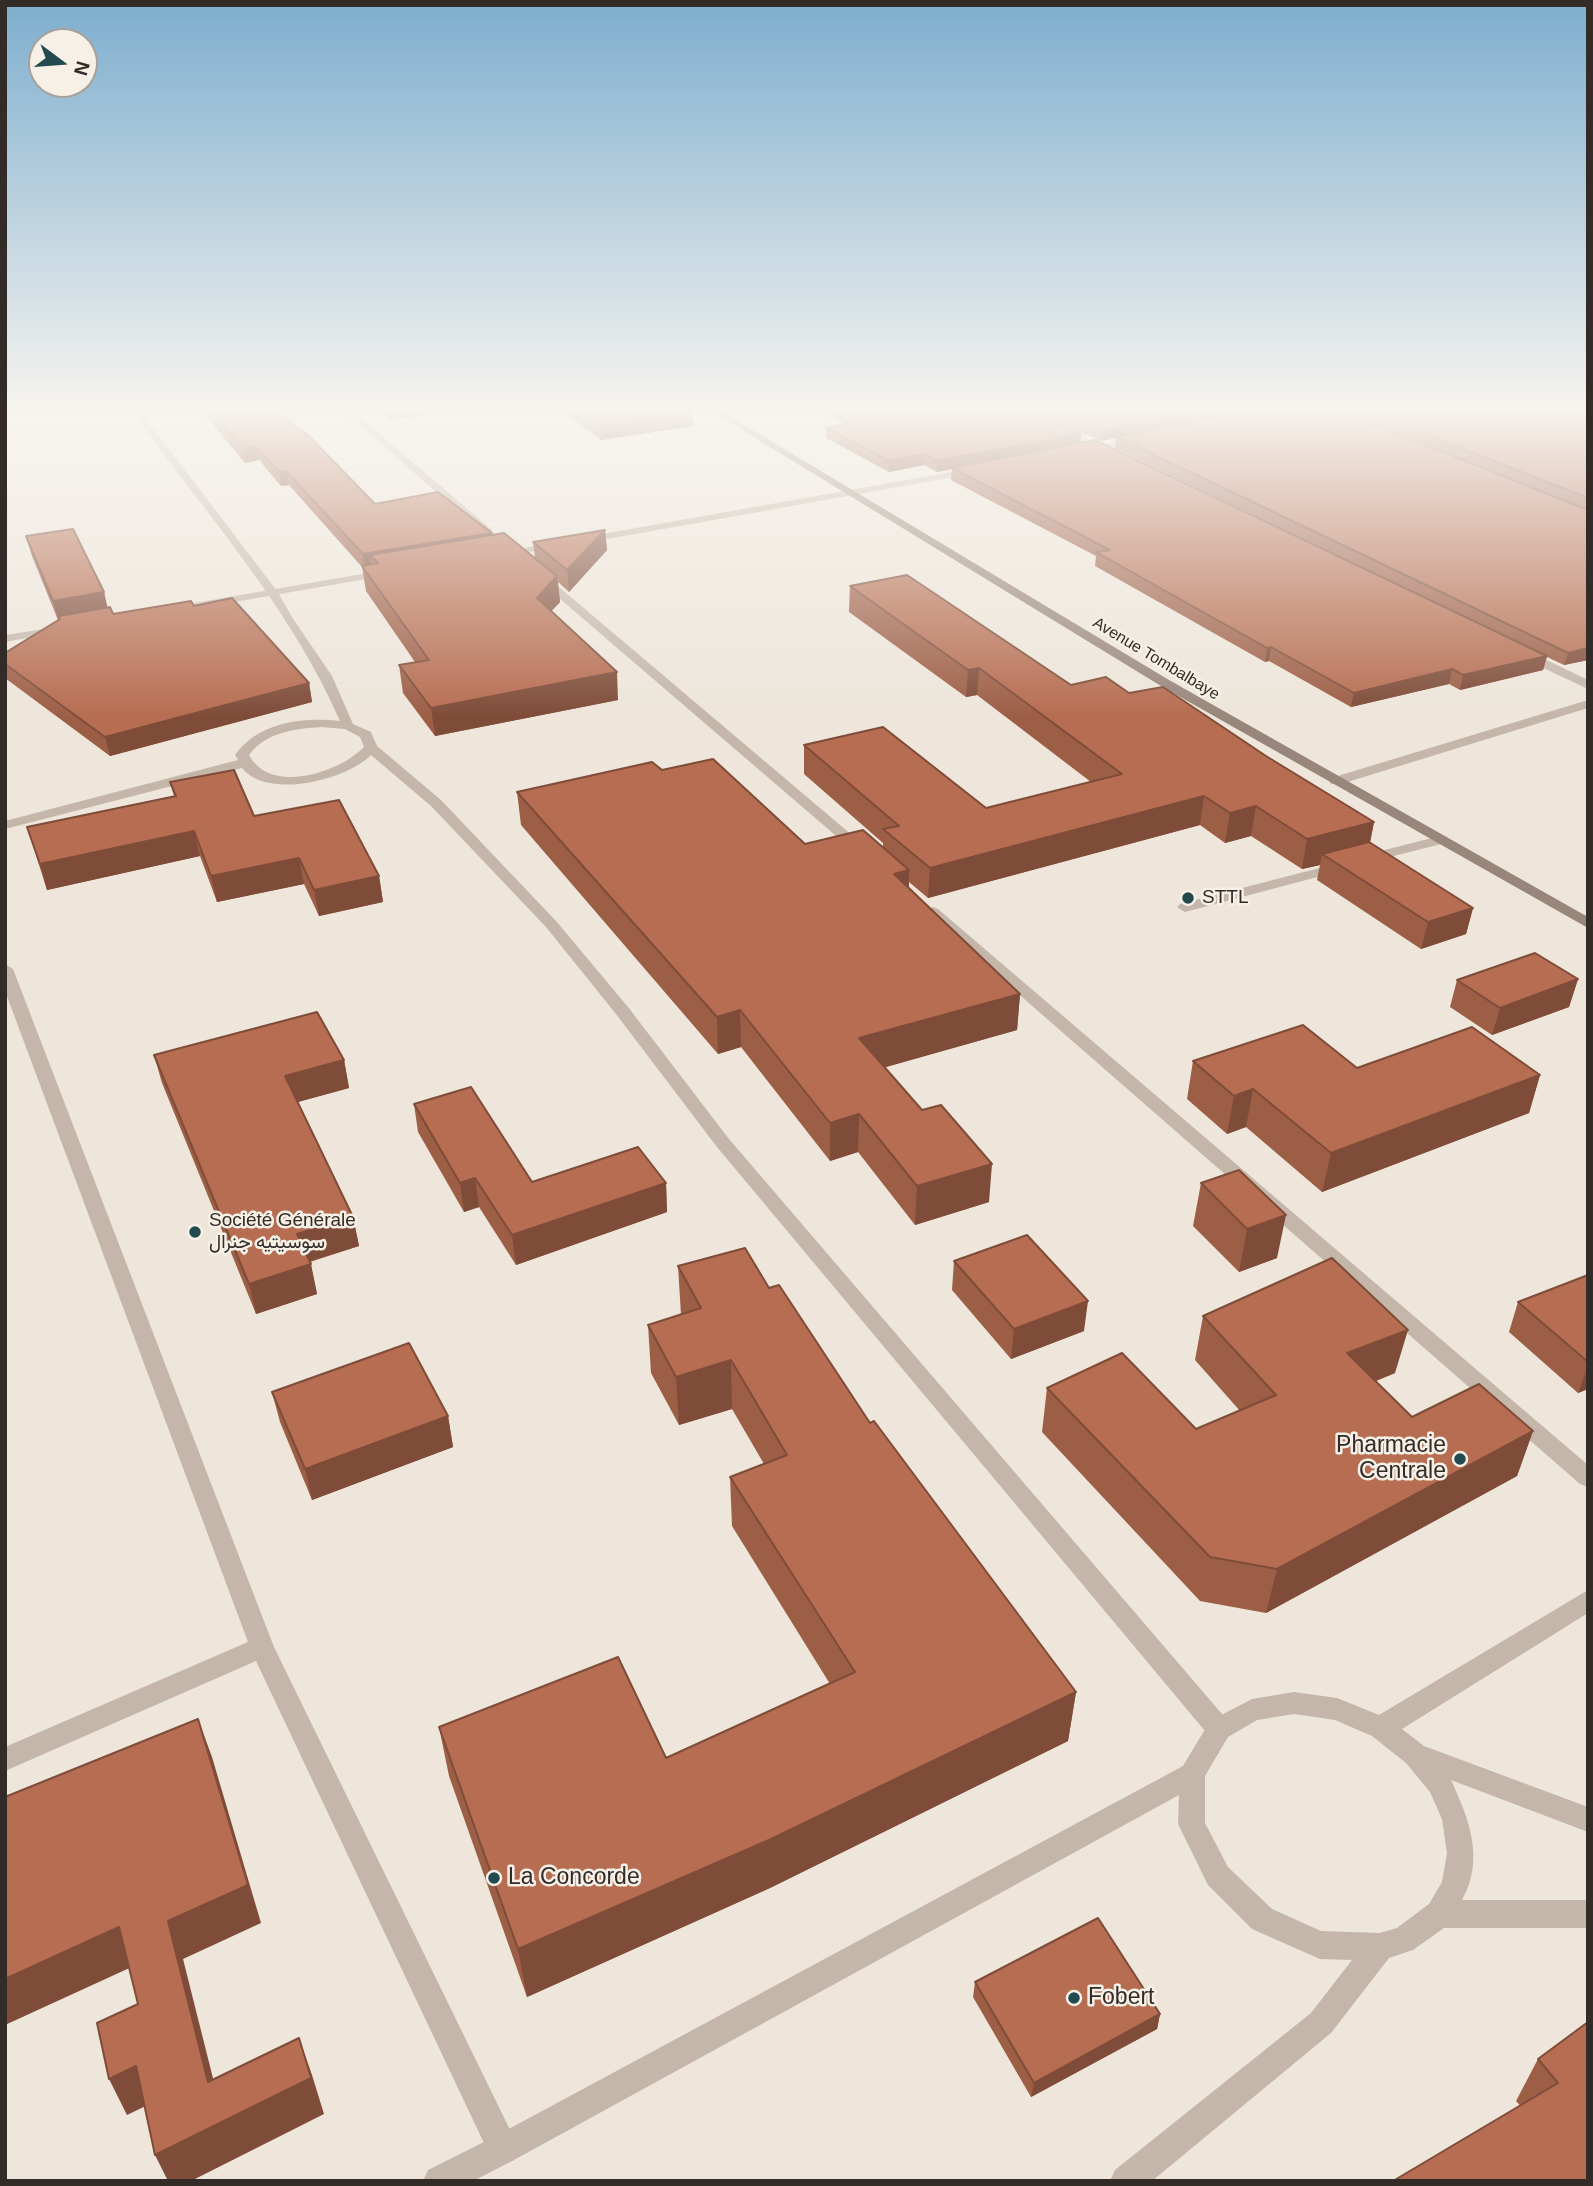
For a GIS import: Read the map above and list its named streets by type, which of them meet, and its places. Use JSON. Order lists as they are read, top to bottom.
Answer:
{
  "streets": {
    "main road": ["Avenue Tombalbaye"]
  },
  "places": [
    "STTL",
    "Société Générale سوسيتيه جنرال",
    "Pharmacie Centrale",
    "La Concorde",
    "Fobert"
  ],
  "north": "right"
}
